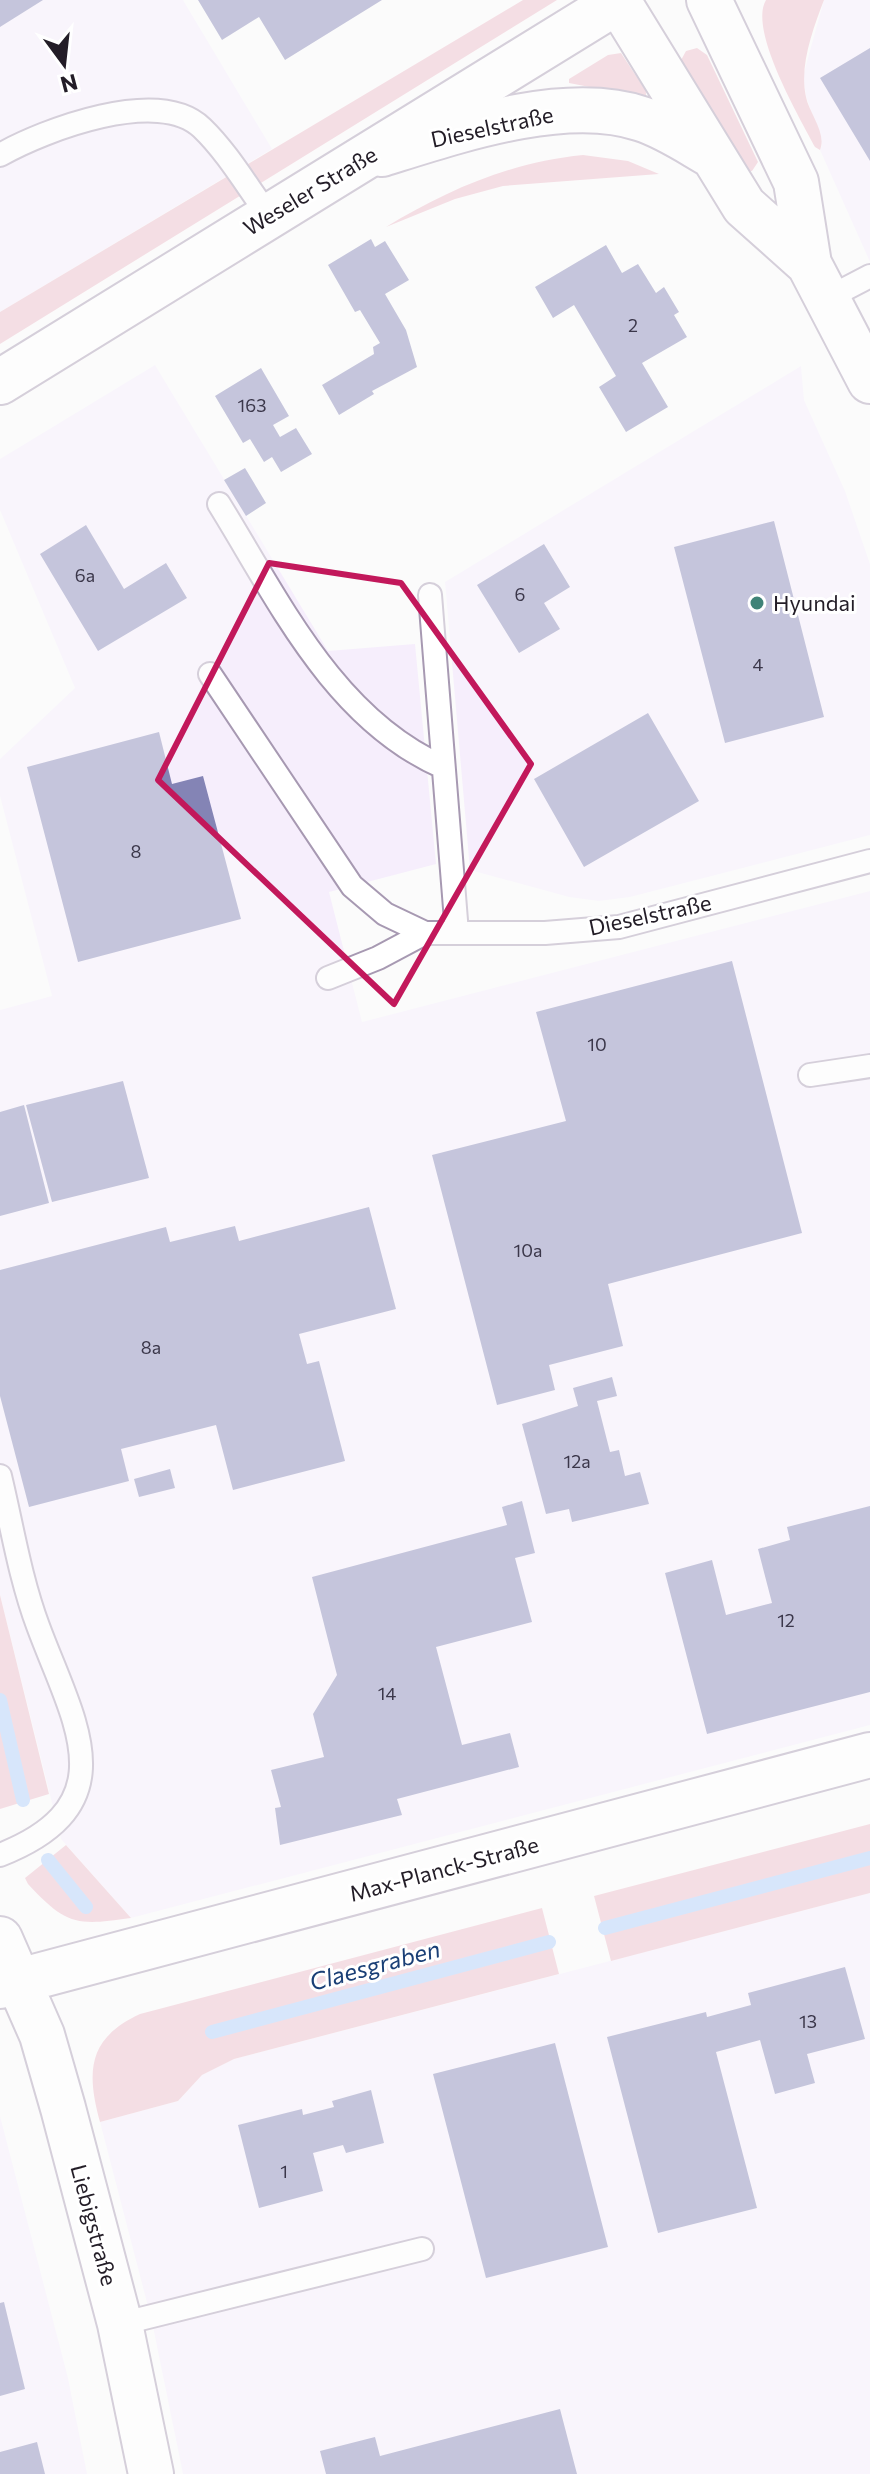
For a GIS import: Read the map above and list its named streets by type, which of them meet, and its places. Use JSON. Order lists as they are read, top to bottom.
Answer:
{
  "streets": {
    "street": [
      "Dieselstraße",
      "Weseler Straße",
      "Max-Planck-Straße",
      "Liebigstraße"
    ]
  },
  "crossings": [
    ["Dieselstraße", "Weseler Straße"],
    ["Max-Planck-Straße", "Liebigstraße"]
  ],
  "water": ["Claesgraben"],
  "places": ["Hyundai"],
  "house_numbers": [
    "2",
    "163",
    "6a",
    "6",
    "4",
    "8",
    "10",
    "10a",
    "8a",
    "12a",
    "12",
    "14",
    "13",
    "1"
  ],
  "north": "bottom"
}
